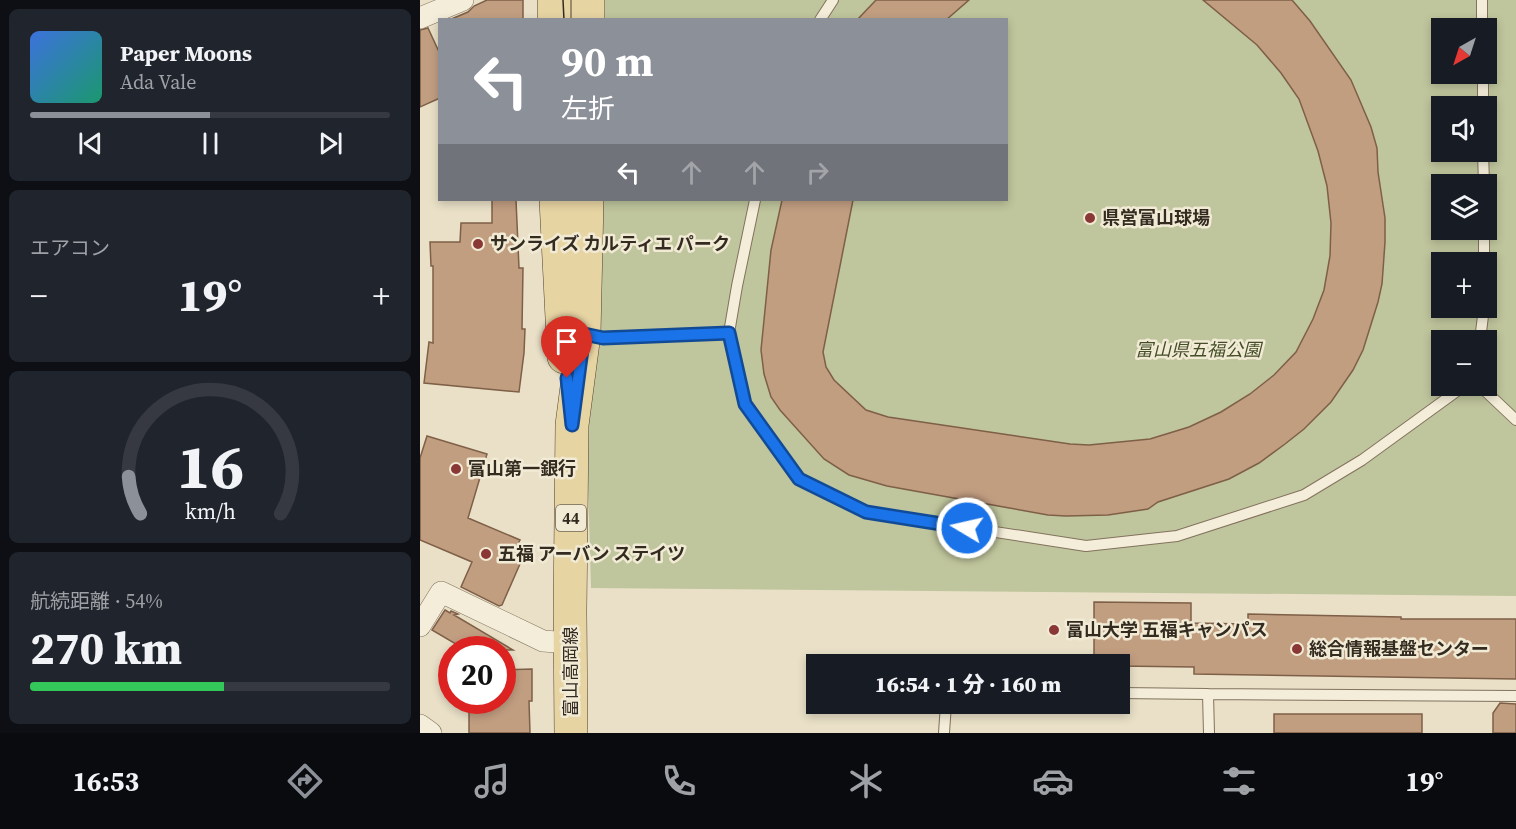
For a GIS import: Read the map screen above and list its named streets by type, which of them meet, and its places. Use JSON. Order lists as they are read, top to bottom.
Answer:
{
  "streets": {
    "main road": ["44", "富山高岡線"]
  },
  "crossings": [
    ["44", "富山高岡線"]
  ],
  "parks": ["富山県五福公園"],
  "places": [
    "県営富山球場",
    "サンライズ カルティエ パーク",
    "富山第一銀行",
    "五福 アーバン ステイツ",
    "富山大学 五福キャンパス",
    "総合情報基盤センター"
  ],
  "north": "bottom left",
  "page": {
    "map_buttons": ["+", "−"],
    "turn": ["90 m", "左折"],
    "song": ["Paper Moons", "Ada Vale"],
    "tile": [
      "エアコン",
      ["航続距離 · 54%", "270 km"]
    ],
    "heat": ["−", "19°", "+"],
    "limit": "20",
    "trip": "16:54 · 1 分 · 160 m",
    "tabs": ["16:53", "19°"],
    "gauge": ["16", "km/h"]
  }
}
